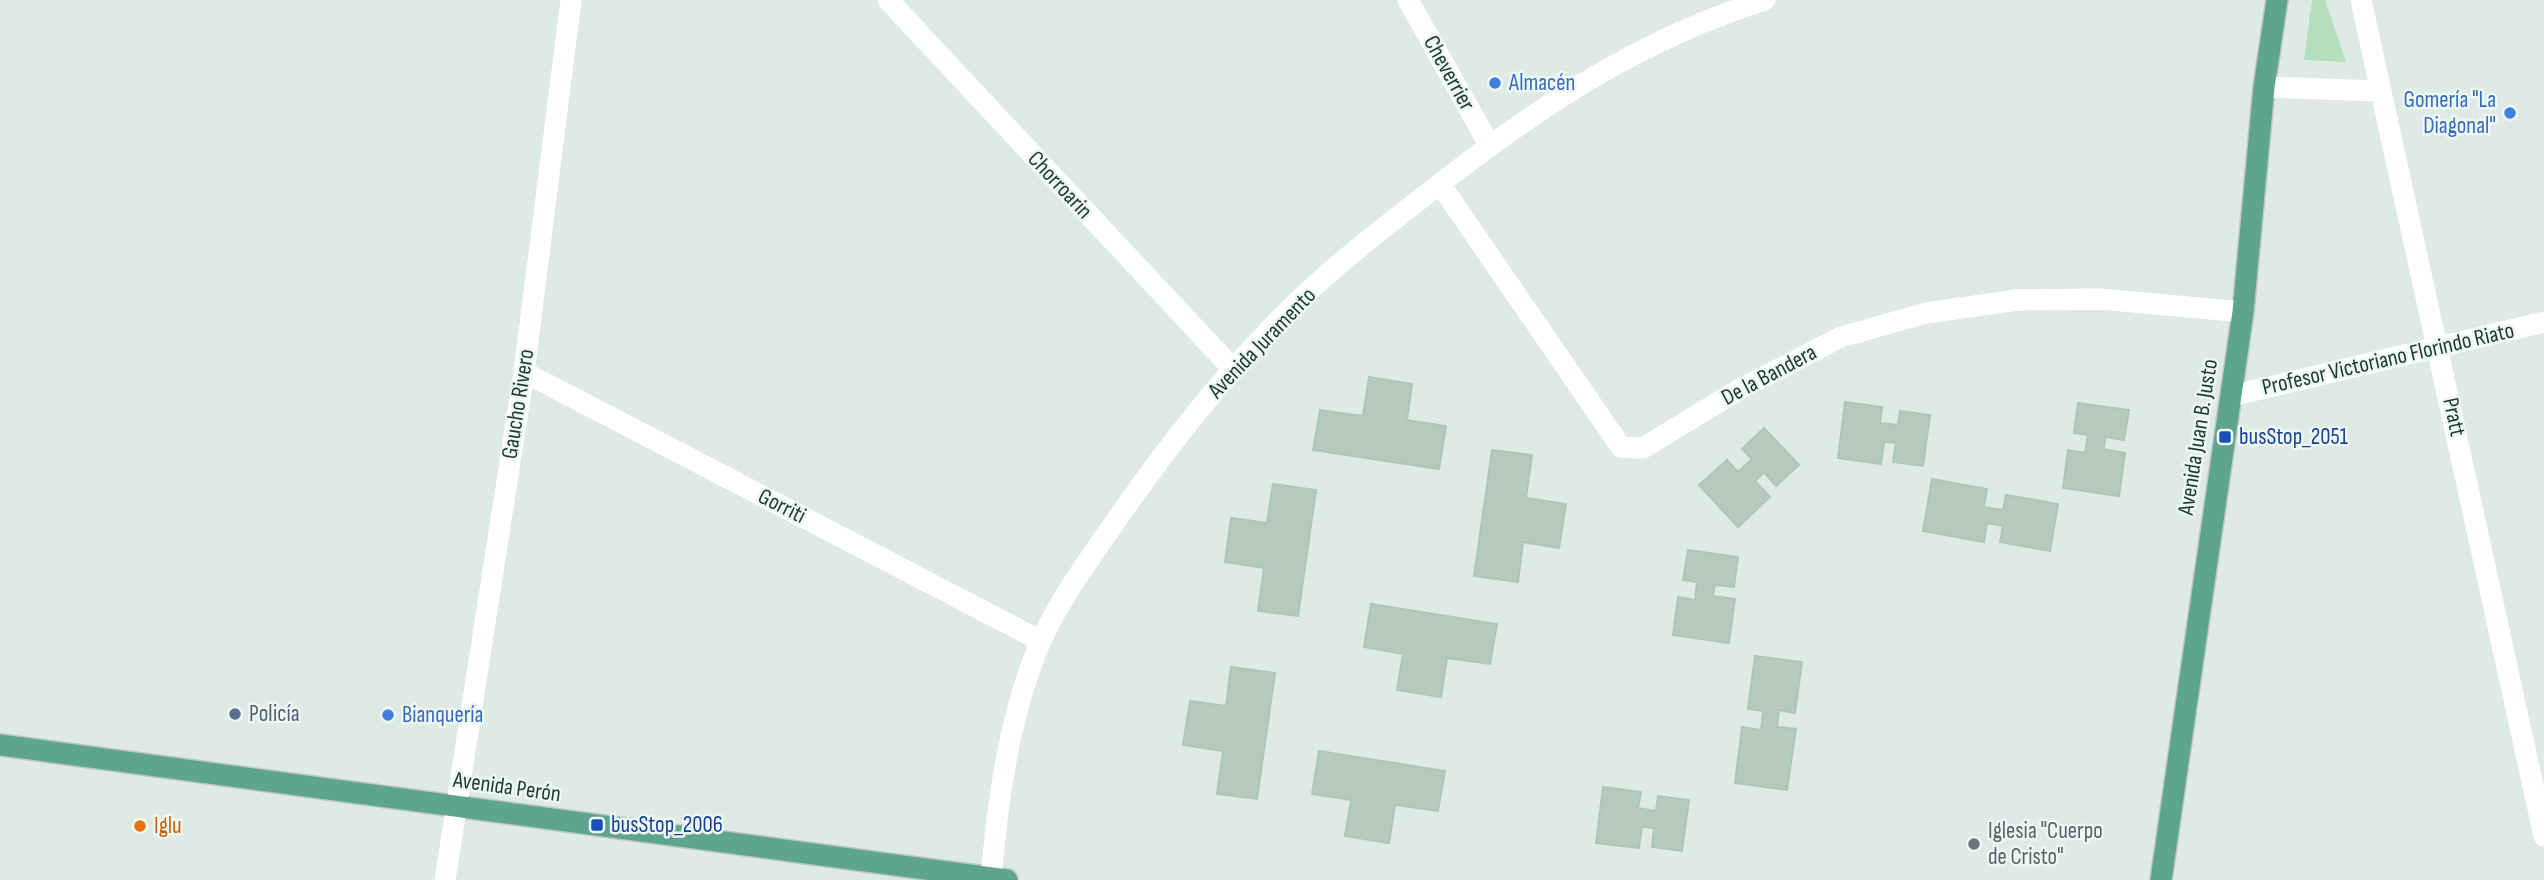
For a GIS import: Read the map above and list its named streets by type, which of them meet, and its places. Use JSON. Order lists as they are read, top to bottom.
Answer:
{
  "streets": {
    "main road": ["Avenida Juan B. Justo", "Avenida Perón"],
    "street": [
      "Cheverrier",
      "Chorroarin",
      "Avenida Juramento",
      "Profesor Victoriano Florindo Riato",
      "De la Bandera",
      "Gaucho Rivero",
      "Pratt",
      "Gorriti"
    ]
  },
  "crossings": [
    ["Cheverrier", "Avenida Juramento"],
    ["Chorroarin", "Avenida Juramento"],
    ["Avenida Juramento", "De la Bandera"],
    ["Avenida Juramento", "Gorriti"],
    ["Avenida Juramento", "Avenida Perón"],
    ["Profesor Victoriano Florindo Riato", "Pratt"],
    ["Profesor Victoriano Florindo Riato", "Avenida Juan B. Justo"],
    ["De la Bandera", "Avenida Juan B. Justo"],
    ["Gaucho Rivero", "Gorriti"],
    ["Gaucho Rivero", "Avenida Perón"]
  ],
  "places": {
    "other": [
      "Almacén",
      "Gomería \"La Diagonal\"",
      "Policía",
      "Bianquería",
      "Iglu",
      "Iglesia \"Cuerpo de Cristo\""
    ],
    "transit": ["busStop_2051", "busStop_2006"]
  }
}
